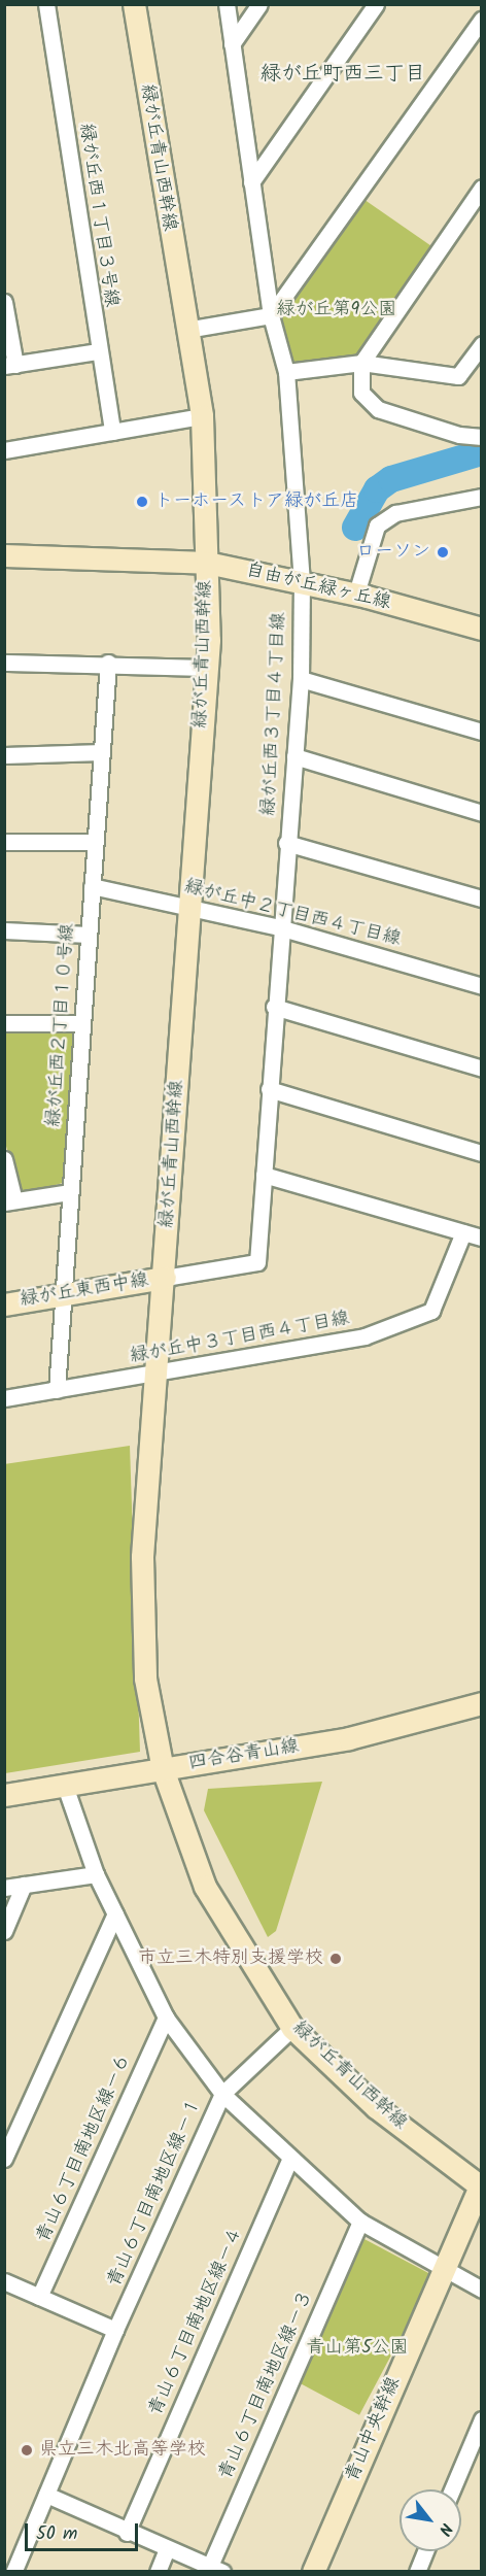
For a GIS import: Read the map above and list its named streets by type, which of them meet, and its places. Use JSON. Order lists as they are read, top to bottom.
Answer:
{
  "streets": {
    "street": [
      "緑が丘青山西幹線",
      "緑が丘西１丁目３号線",
      "自由が丘緑ヶ丘線",
      "緑が丘西３丁目４丁目線",
      "緑が丘中２丁目西４丁目線",
      "緑が丘西２丁目１０号線",
      "緑が丘東西中線",
      "緑が丘中３丁目西４丁目線",
      "四合谷青山線",
      "青山６丁目南地区線ー６",
      "青山６丁目南地区線ー１",
      "青山６丁目南地区線ー４",
      "青山６丁目南地区線ー３",
      "青山中央幹線"
    ]
  },
  "crossings": [
    ["緑が丘青山西幹線", "自由が丘緑ヶ丘線"],
    ["緑が丘青山西幹線", "緑が丘西３丁目４丁目線"],
    ["緑が丘青山西幹線", "緑が丘中２丁目西４丁目線"],
    ["緑が丘青山西幹線", "緑が丘東西中線"],
    ["緑が丘青山西幹線", "緑が丘中３丁目西４丁目線"],
    ["緑が丘青山西幹線", "四合谷青山線"],
    ["緑が丘青山西幹線", "青山６丁目南地区線ー１"],
    ["緑が丘青山西幹線", "青山中央幹線"],
    ["自由が丘緑ヶ丘線", "緑が丘西３丁目４丁目線"],
    ["緑が丘西３丁目４丁目線", "緑が丘中２丁目西４丁目線"],
    ["緑が丘西３丁目４丁目線", "緑が丘東西中線"],
    ["緑が丘中２丁目西４丁目線", "緑が丘西２丁目１０号線"],
    ["緑が丘西２丁目１０号線", "緑が丘東西中線"],
    ["緑が丘西２丁目１０号線", "緑が丘中３丁目西４丁目線"]
  ],
  "districts": ["緑が丘町西三丁目"],
  "parks": ["緑が丘第9公園", "青山第5公園"],
  "places": [
    "トーホーストア緑が丘店",
    "ローソン",
    "市立三木特別支援学校",
    "県立三木北高等学校"
  ],
  "scale_bar": "50 m",
  "north": "bottom right"
}
